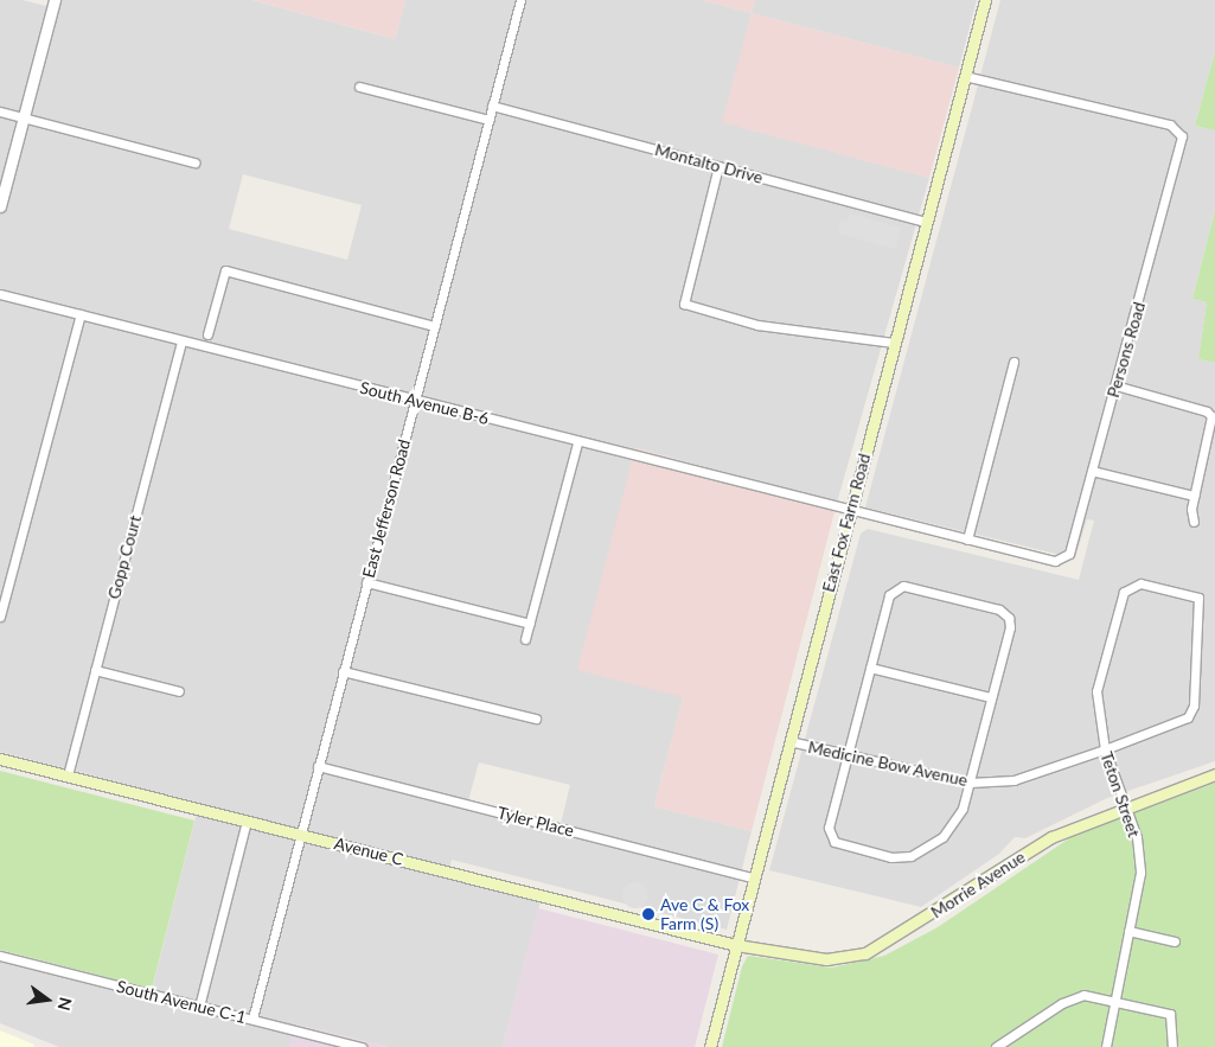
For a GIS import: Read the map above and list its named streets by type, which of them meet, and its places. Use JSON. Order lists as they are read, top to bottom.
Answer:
{
  "streets": {
    "main road": ["East Fox Farm Road", "Avenue C", "Morrie Avenue"],
    "street": [
      "Montalto Drive",
      "Persons Road",
      "South Avenue B-6",
      "East Jefferson Road",
      "Gopp Court",
      "Medicine Bow Avenue",
      "Teton Street",
      "Tyler Place",
      "South Avenue C-1"
    ]
  },
  "crossings": [
    ["Montalto Drive", "East Jefferson Road"],
    ["Montalto Drive", "East Fox Farm Road"],
    ["Persons Road", "South Avenue B-6"],
    ["Persons Road", "East Fox Farm Road"],
    ["South Avenue B-6", "East Jefferson Road"],
    ["South Avenue B-6", "East Fox Farm Road"],
    ["South Avenue B-6", "Gopp Court"],
    ["East Jefferson Road", "Tyler Place"],
    ["East Jefferson Road", "Avenue C"],
    ["East Jefferson Road", "South Avenue C-1"],
    ["East Fox Farm Road", "Medicine Bow Avenue"],
    ["East Fox Farm Road", "Tyler Place"],
    ["East Fox Farm Road", "Avenue C"],
    ["East Fox Farm Road", "Morrie Avenue"],
    ["Gopp Court", "Avenue C"],
    ["Medicine Bow Avenue", "Teton Street"],
    ["Teton Street", "Morrie Avenue"],
    ["Avenue C", "Morrie Avenue"]
  ],
  "places": ["Ave C & Fox Farm (S)"],
  "north": "right"
}
